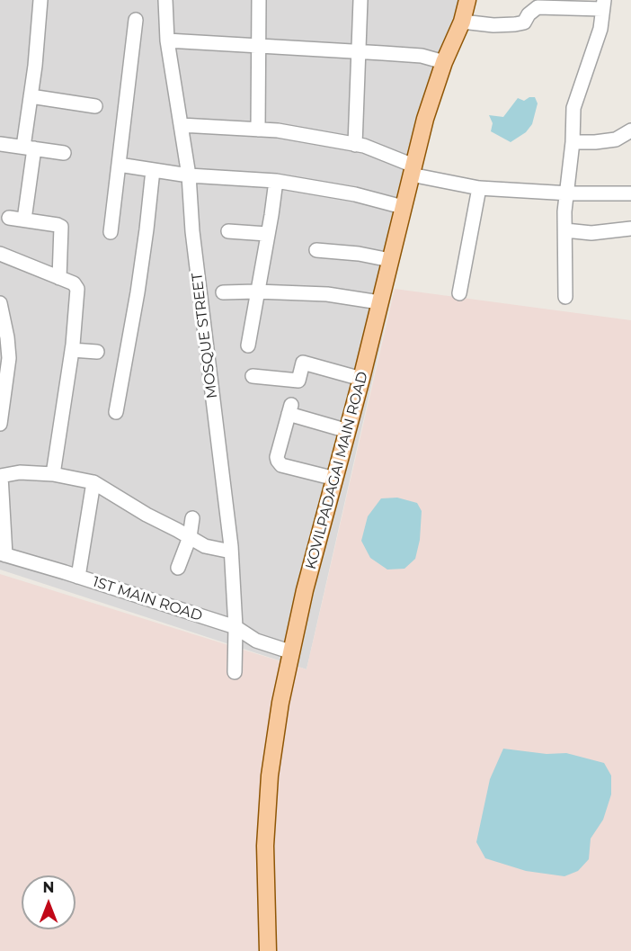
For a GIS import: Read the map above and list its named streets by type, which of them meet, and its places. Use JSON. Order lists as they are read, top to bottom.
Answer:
{
  "streets": {
    "main road": ["KOVILPADAGAI MAIN ROAD"],
    "street": ["MOSQUE STREET", "1ST MAIN ROAD"]
  },
  "crossings": [
    ["MOSQUE STREET", "1ST MAIN ROAD"],
    ["KOVILPADAGAI MAIN ROAD", "1ST MAIN ROAD"]
  ],
  "north": "top"
}
